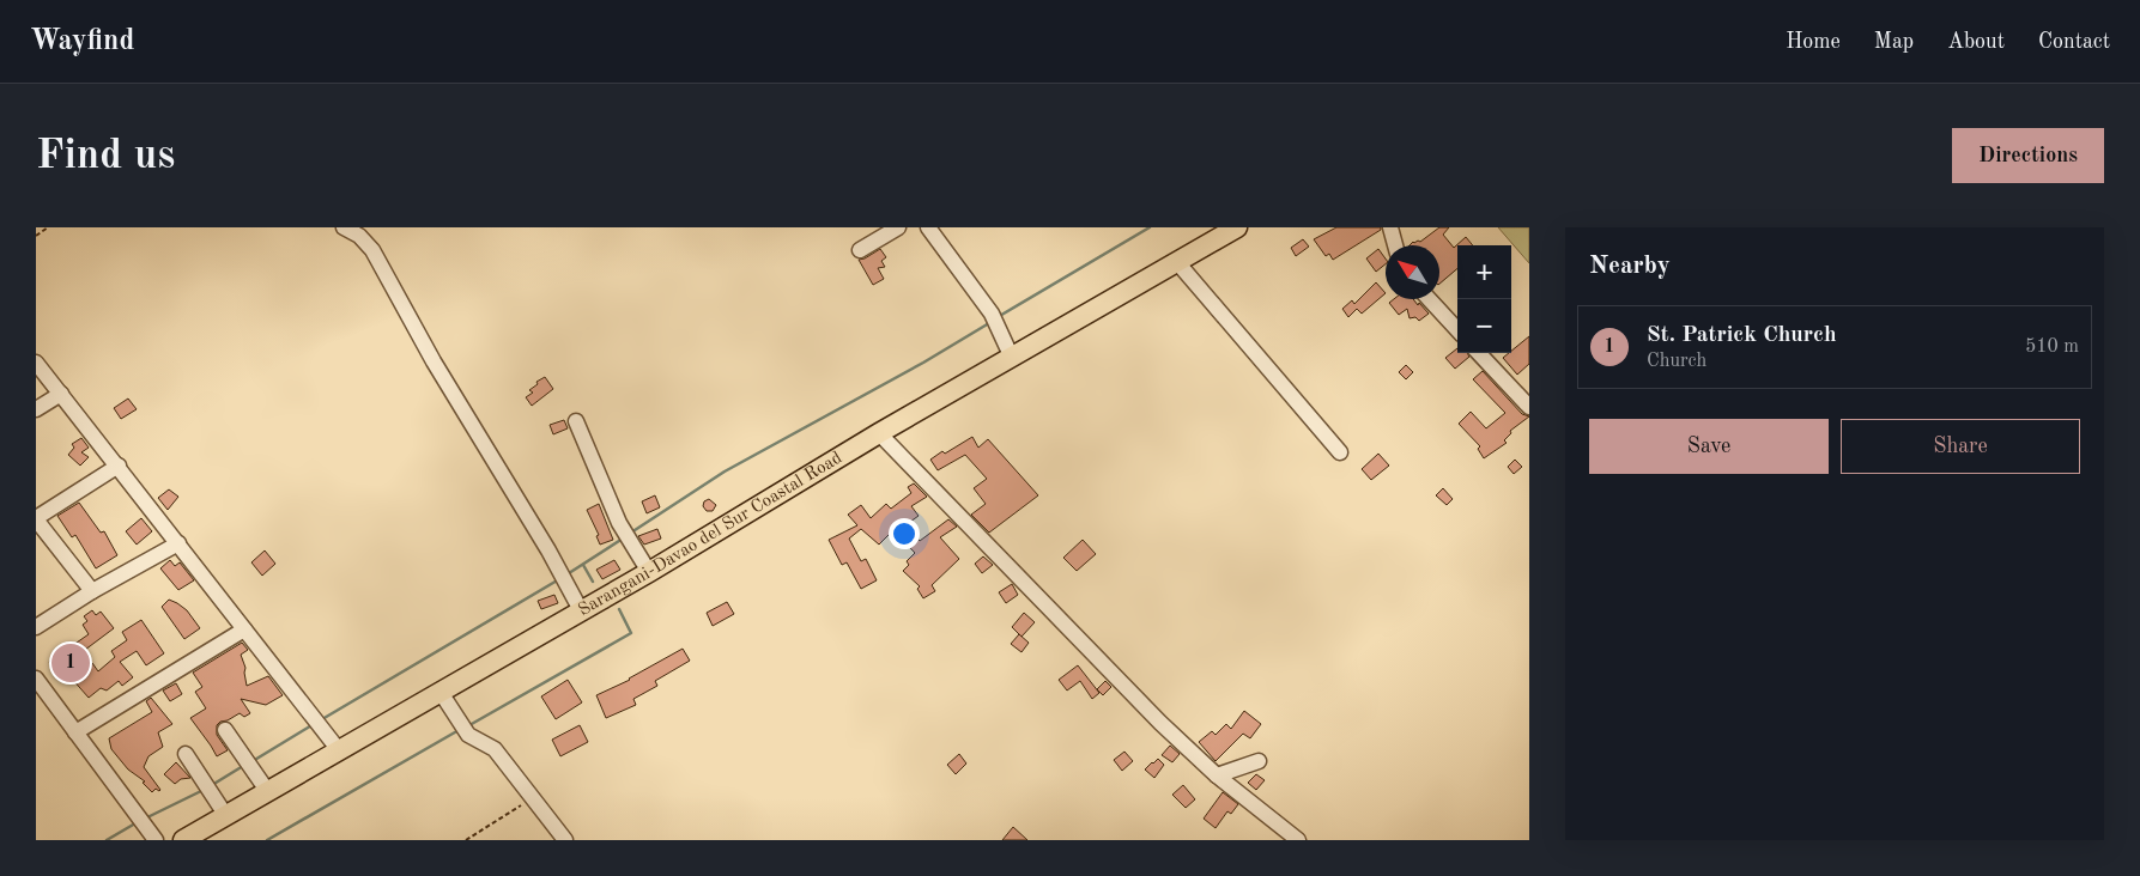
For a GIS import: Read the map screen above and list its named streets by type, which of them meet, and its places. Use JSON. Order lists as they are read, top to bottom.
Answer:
{
  "streets": {
    "main road": ["Sarangani-Davao del Sur Coastal Road"]
  },
  "north": "top left",
  "page": {
    "header": "Wayfind",
    "nav": [
      "Home",
      "Map",
      "About",
      "Contact"
    ],
    "buttons": [
      "Directions",
      ["Save", "Share"]
    ],
    "title": "Find us",
    "heading": "Nearby",
    "map_buttons": ["+", "−"],
    "list": [
      {
        "mark": "1",
        "name": "St. Patrick Church",
        "note": "Church",
        "value": "510 m"
      }
    ],
    "pins": "1"
  }
}
